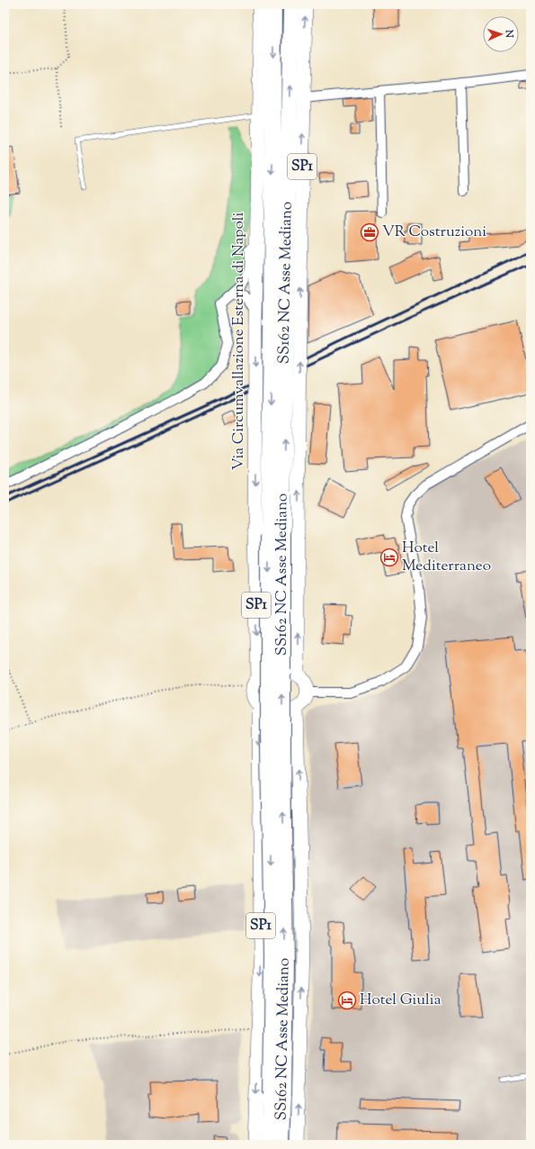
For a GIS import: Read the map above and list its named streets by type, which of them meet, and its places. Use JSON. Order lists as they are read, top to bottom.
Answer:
{
  "streets": {
    "highway": ["SS162 NC Asse Mediano"],
    "main road": ["SP1", "Via Circumvallazione Esterna di Napoli"]
  },
  "crossings": [
    ["SP1", "SS162 NC Asse Mediano"]
  ],
  "places": {
    "office": ["VR Costruzioni"],
    "hotel": ["Hotel Mediterraneo", "Hotel Giulia"]
  },
  "north": "right"
}
